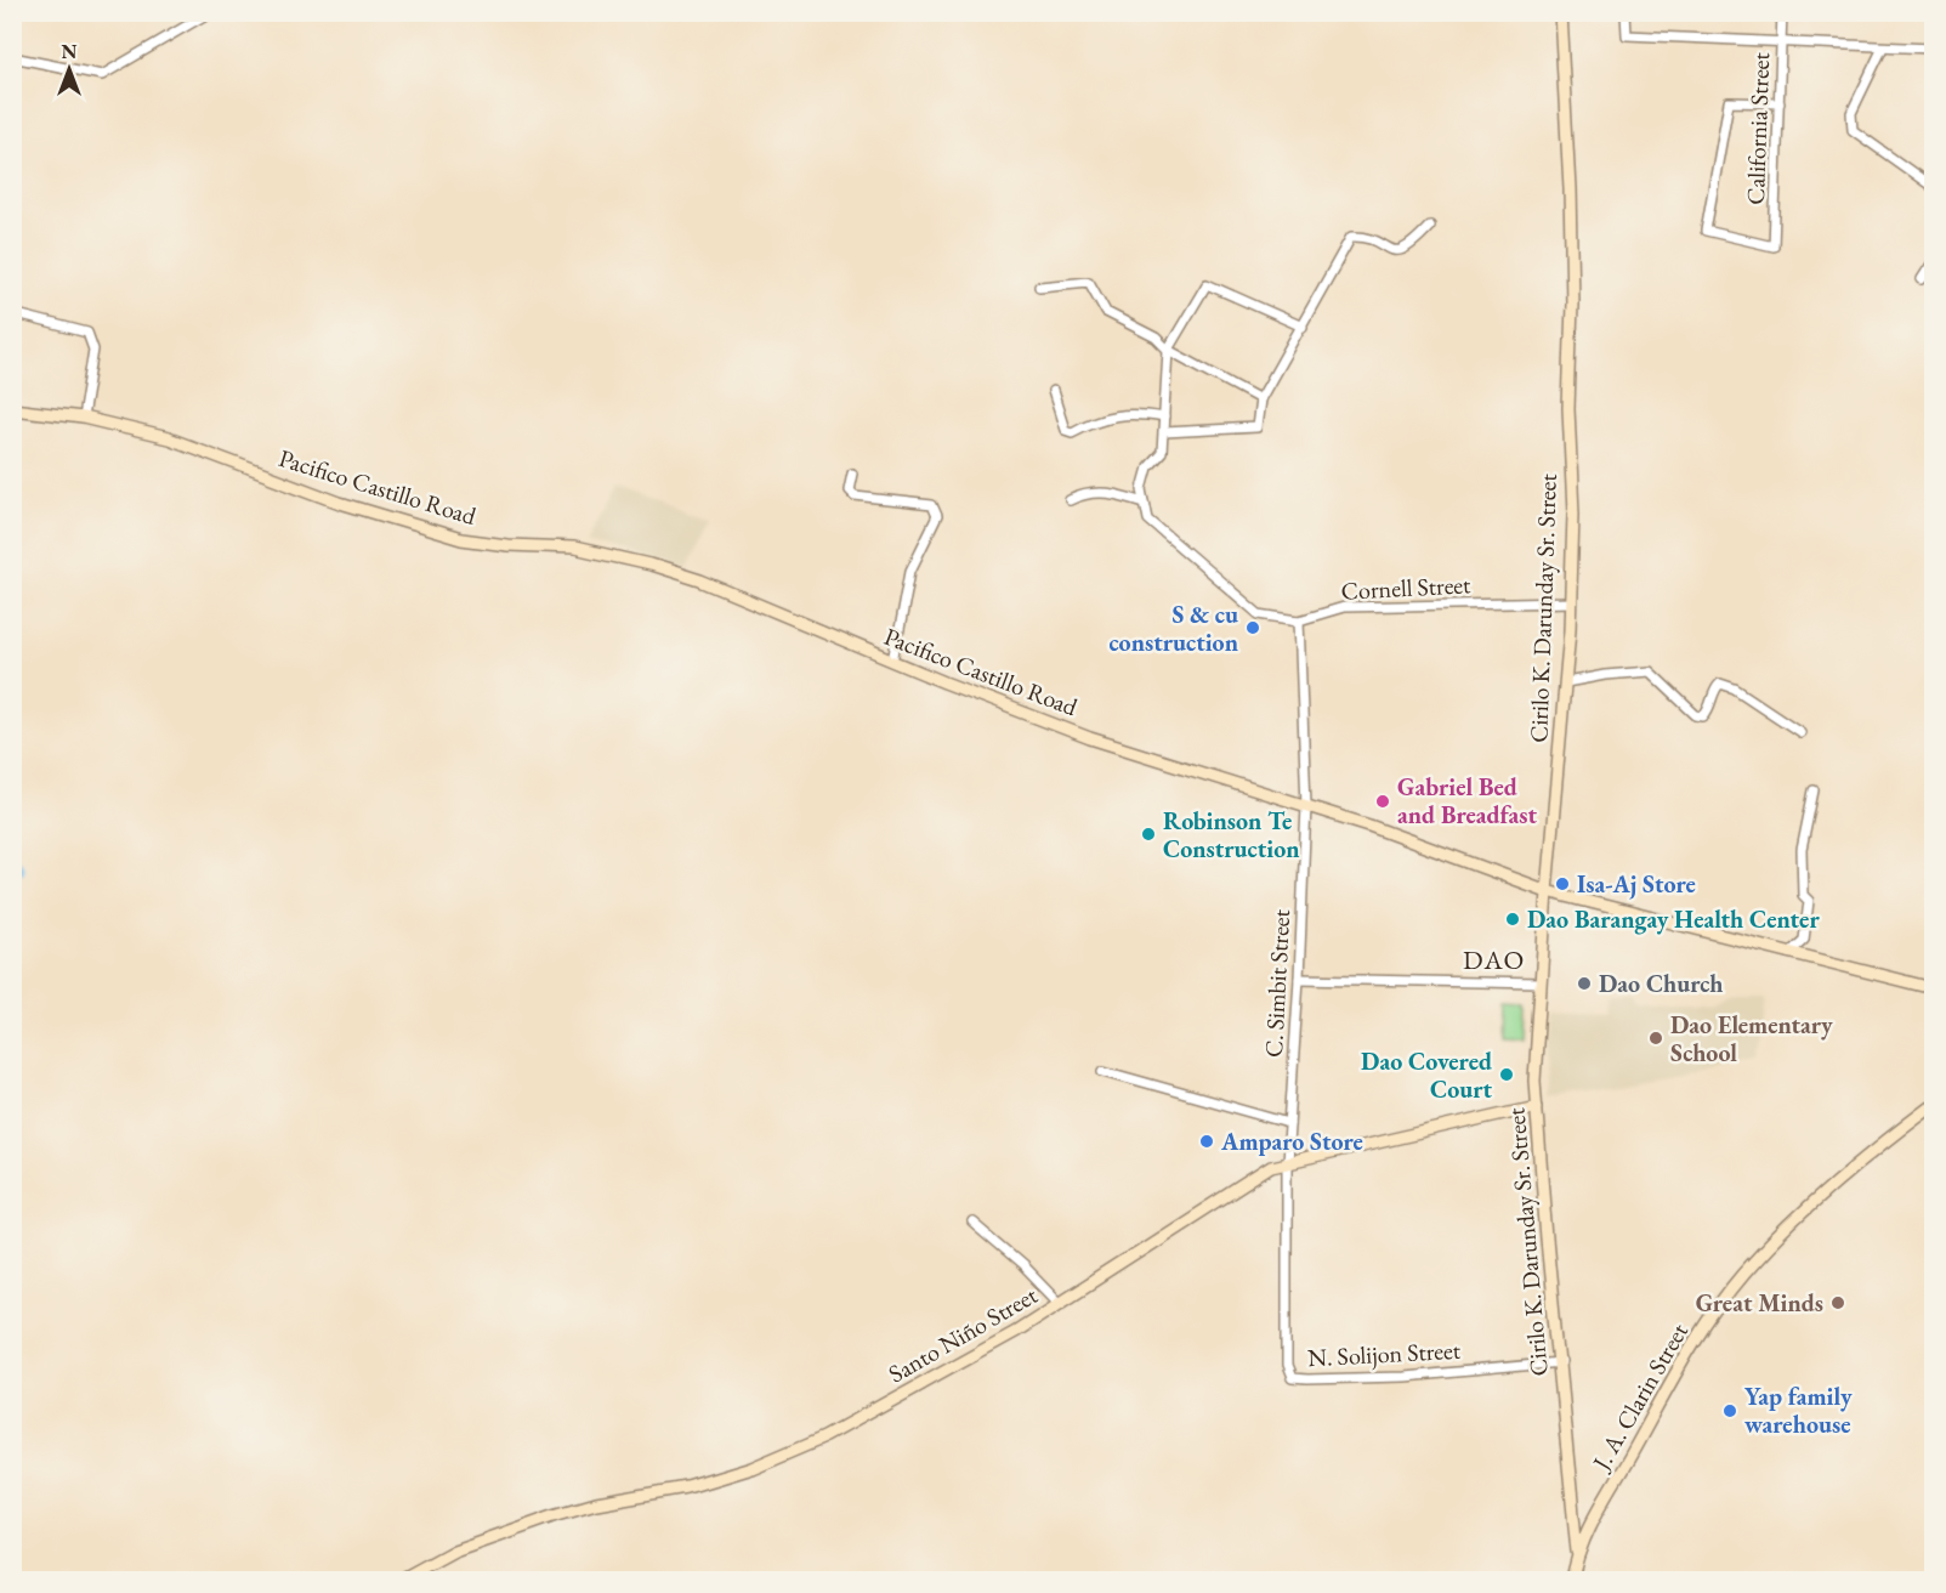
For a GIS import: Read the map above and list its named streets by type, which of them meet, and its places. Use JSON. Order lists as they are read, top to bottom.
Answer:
{
  "streets": {
    "main road": [
      "Pacifico Castillo Road",
      "Cirilo K. Darunday Sr. Street",
      "Santo Niño Street",
      "J. A. Clarin Street"
    ],
    "street": [
      "California Street",
      "Cornell Street",
      "C. Simbit Street",
      "N. Solijon Street"
    ]
  },
  "crossings": [
    ["Pacifico Castillo Road", "Cirilo K. Darunday Sr. Street"],
    ["Pacifico Castillo Road", "C. Simbit Street"],
    ["Cornell Street", "Cirilo K. Darunday Sr. Street"],
    ["Cirilo K. Darunday Sr. Street", "Santo Niño Street"],
    ["Cirilo K. Darunday Sr. Street", "N. Solijon Street"],
    ["Cirilo K. Darunday Sr. Street", "J. A. Clarin Street"],
    ["C. Simbit Street", "Santo Niño Street"],
    ["C. Simbit Street", "N. Solijon Street"],
    ["Santo Niño Street", "N. Solijon Street"]
  ],
  "districts": ["DAO"],
  "places": [
    "S & cu construction",
    "Gabriel Bed and Breadfast",
    "Robinson Te Construction",
    "Isa-Aj Store",
    "Dao Barangay Health Center",
    "Dao Church",
    "Dao Elementary School",
    "Dao Covered Court",
    "Amparo Store",
    "Great Minds",
    "Yap family warehouse"
  ],
  "north": "top"
}
